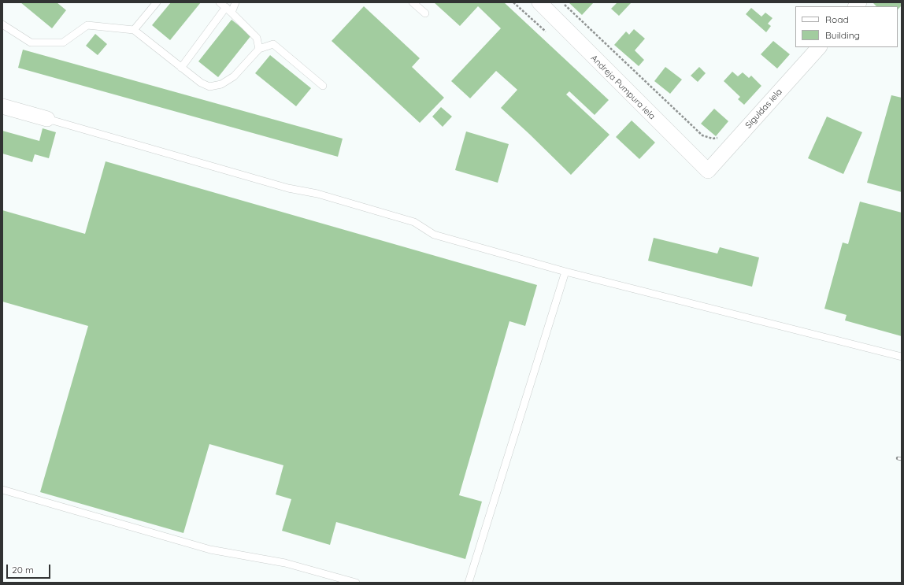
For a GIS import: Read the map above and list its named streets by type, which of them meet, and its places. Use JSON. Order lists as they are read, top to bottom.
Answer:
{
  "streets": {
    "street": ["Andreja Pumpura iela", "Siguldas iela"]
  },
  "crossings": [
    ["Andreja Pumpura iela", "Siguldas iela"]
  ],
  "legend": ["Road", "Building"],
  "scale_bar": "20 m"
}
